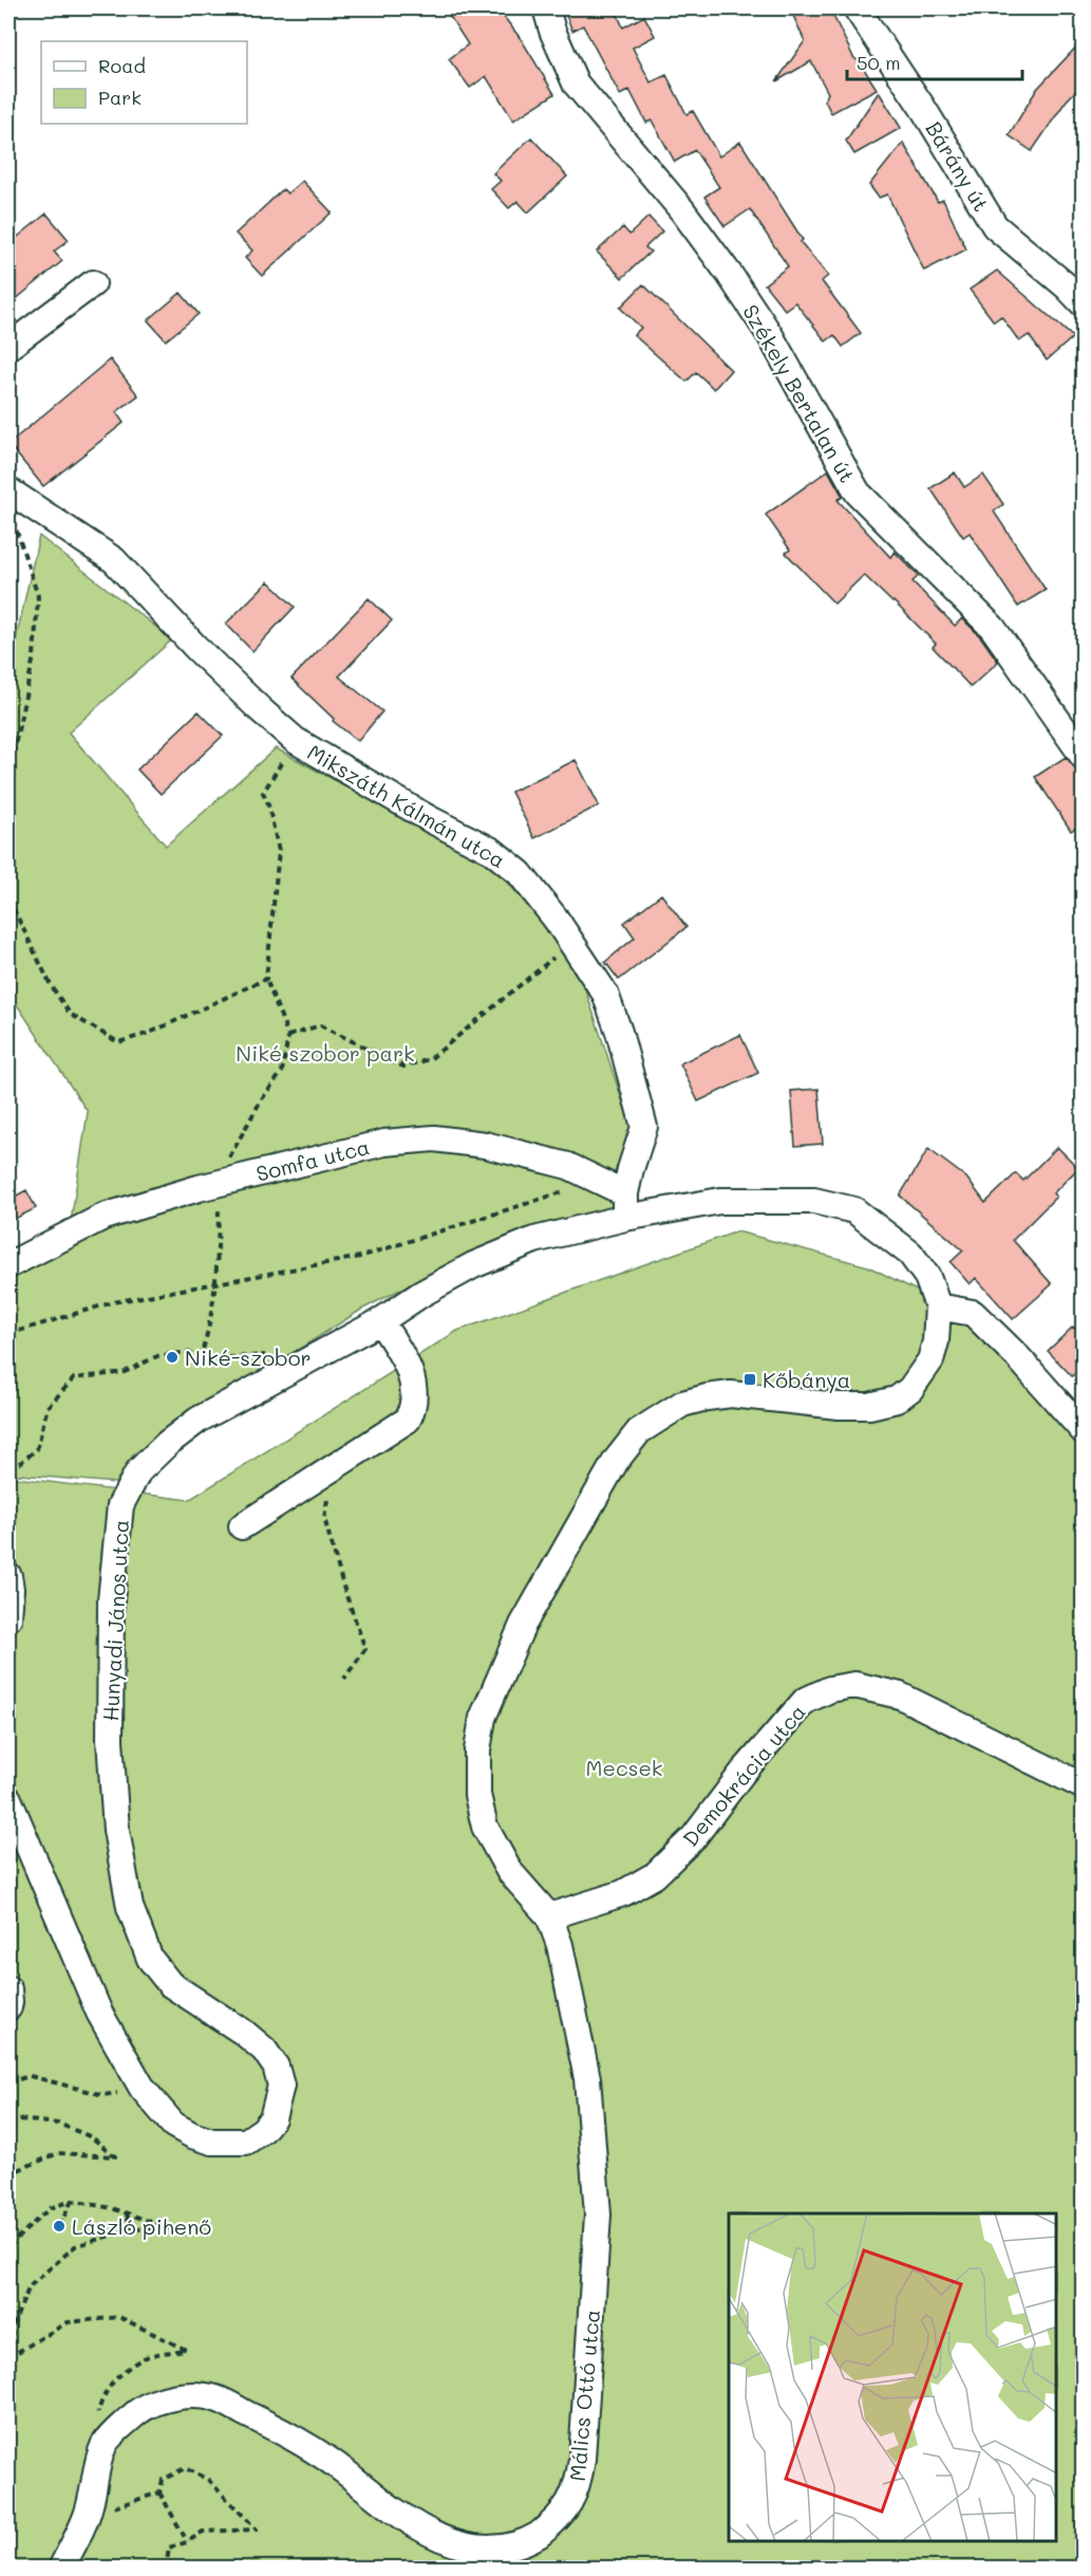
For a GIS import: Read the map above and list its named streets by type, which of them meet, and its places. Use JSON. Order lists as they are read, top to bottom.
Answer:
{
  "streets": {
    "street": [
      "Bárány út",
      "Székely Bertalan út",
      "Mikszáth Kálmán utca",
      "Somfa utca",
      "Hunyadi János utca",
      "Demokrácia utca",
      "Málics Ottó utca"
    ]
  },
  "crossings": [
    ["Mikszáth Kálmán utca", "Somfa utca"],
    ["Mikszáth Kálmán utca", "Hunyadi János utca"],
    ["Somfa utca", "Hunyadi János utca"],
    ["Hunyadi János utca", "Demokrácia utca"],
    ["Hunyadi János utca", "Málics Ottó utca"],
    ["Demokrácia utca", "Málics Ottó utca"]
  ],
  "parks": ["Niké szobor park", "Mecsek"],
  "places": {
    "other": ["Niké-szobor", "László pihenő"],
    "transit": ["Kőbánya"]
  },
  "legend": ["Road", "Park"],
  "scale_bar": "50 m"
}
